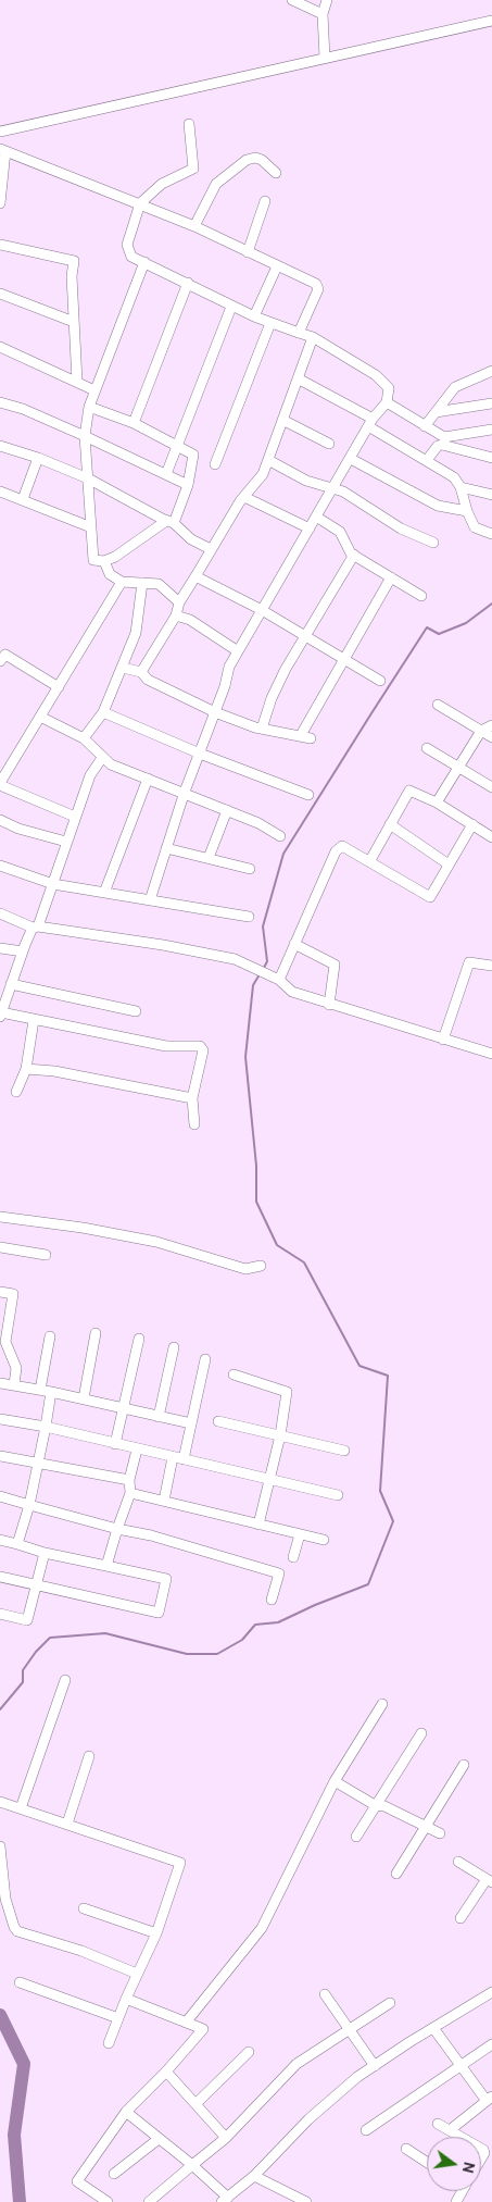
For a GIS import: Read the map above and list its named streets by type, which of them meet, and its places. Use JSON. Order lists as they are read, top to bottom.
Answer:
{
  "north": "right"
}
